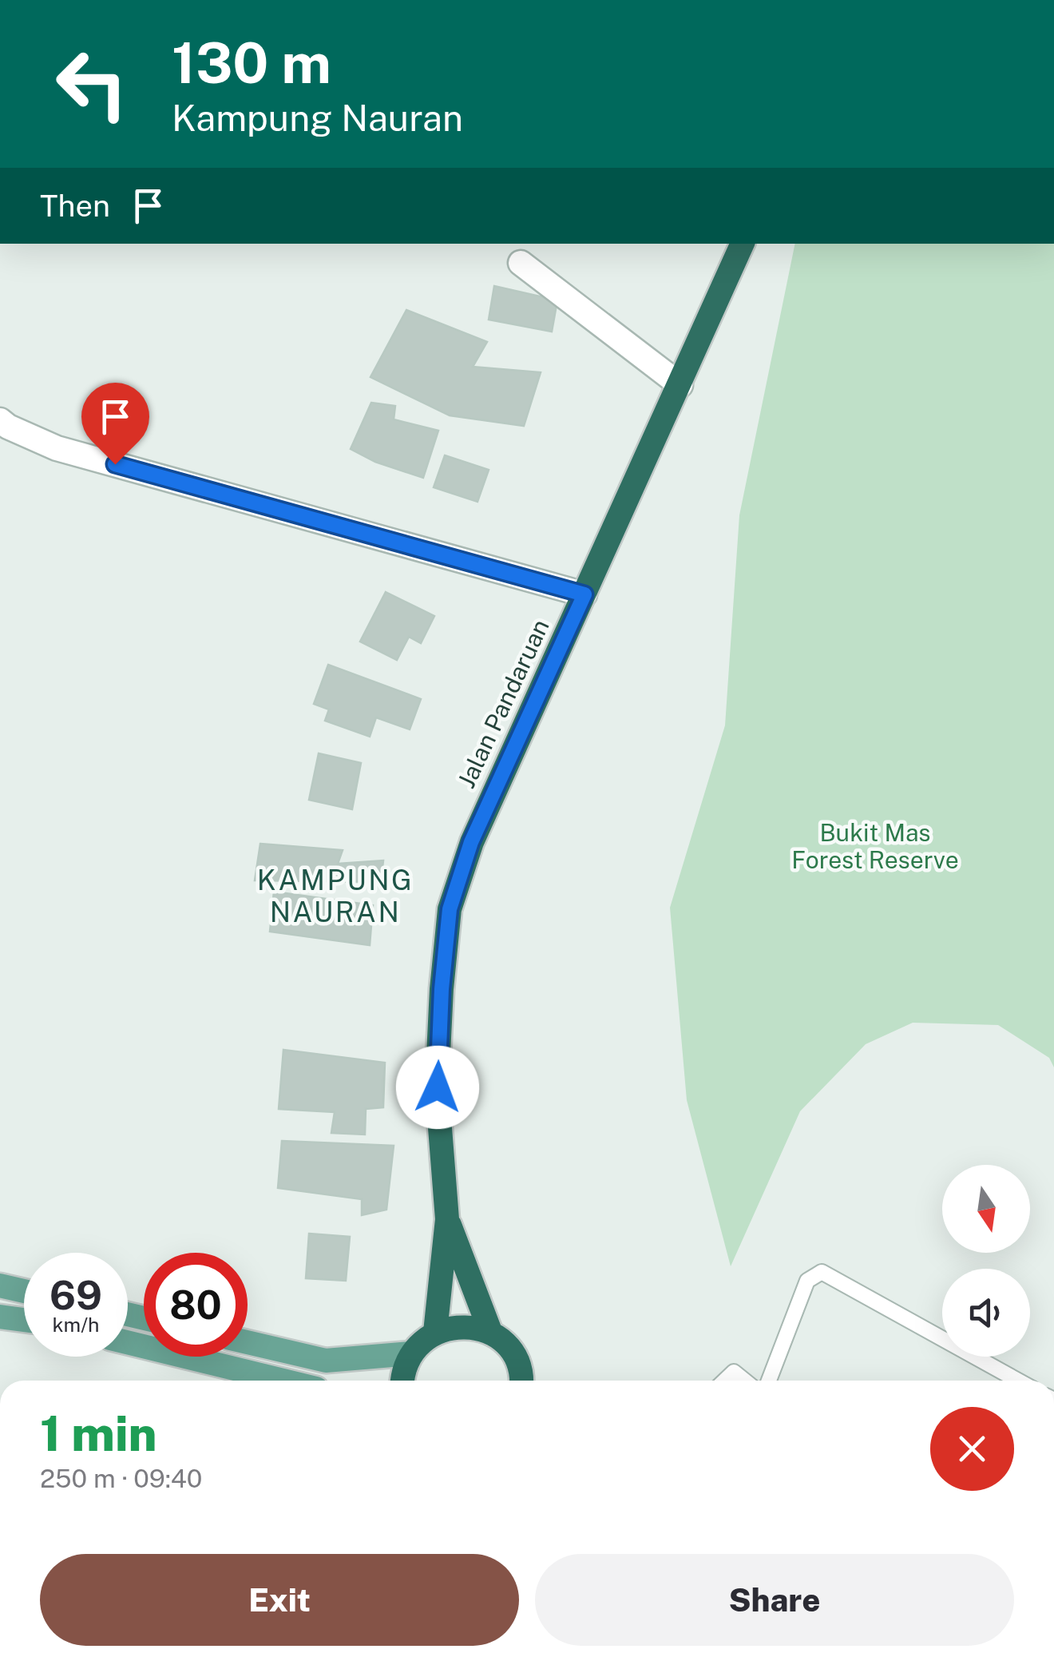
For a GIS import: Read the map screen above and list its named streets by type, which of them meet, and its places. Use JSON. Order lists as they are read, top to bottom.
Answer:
{
  "streets": {
    "highway": ["Jalan Pandaruan"]
  },
  "districts": ["KAMPUNG NAURAN"],
  "parks": ["Bukit Mas Forest Reserve"],
  "north": "bottom",
  "page": {
    "turn": ["130 m", "Kampung Nauran"],
    "then": "Then",
    "speed": "69 km/h",
    "limit": "80",
    "heading": ["1 min", "250 m · 09:40"],
    "buttons": ["Exit", "Share"]
  }
}
